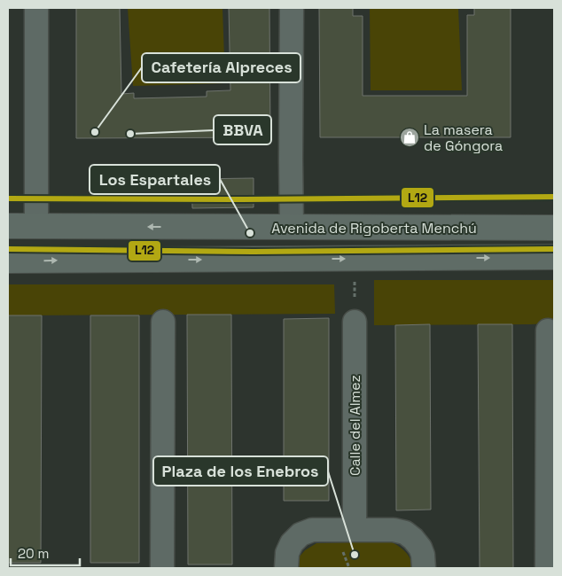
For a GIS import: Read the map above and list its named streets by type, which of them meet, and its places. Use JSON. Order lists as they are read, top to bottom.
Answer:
{
  "streets": {
    "street": ["Avenida de Rigoberta Menchú", "Calle del Almez"]
  },
  "places": {
    "other": [
      "Cafetería Alpreces",
      "BBVA",
      "Los Espartales",
      "Plaza de los Enebros"
    ],
    "shop": ["La masera de Góngora"]
  },
  "lines": ["transit line L12"],
  "scale_bar": "20 m"
}
